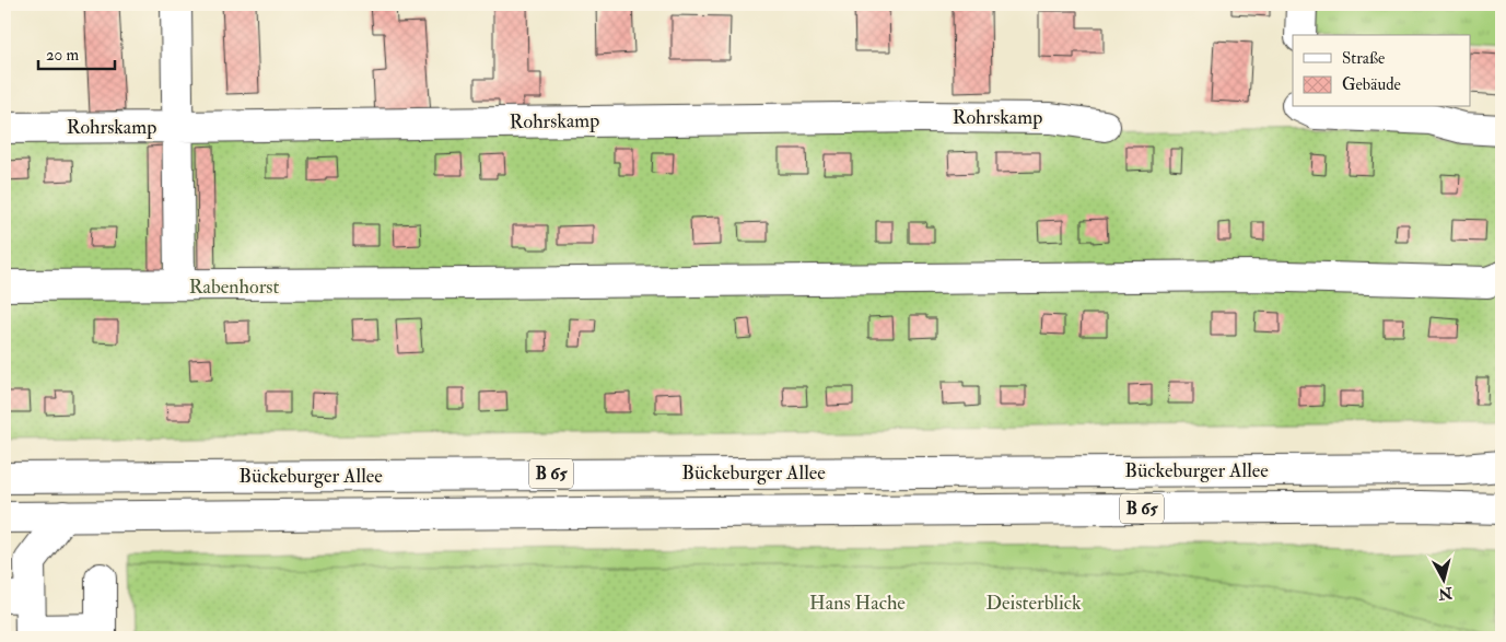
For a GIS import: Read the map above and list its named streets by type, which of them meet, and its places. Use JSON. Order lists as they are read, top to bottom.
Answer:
{
  "streets": {
    "main road": ["Rohrskamp", "Bückeburger Allee", "B 65"]
  },
  "parks": ["Rabenhorst", "Hans Hache", "Deisterblick"],
  "legend": ["Straße", "Gebäude"],
  "scale_bar": "20 m",
  "north": "bottom"
}
